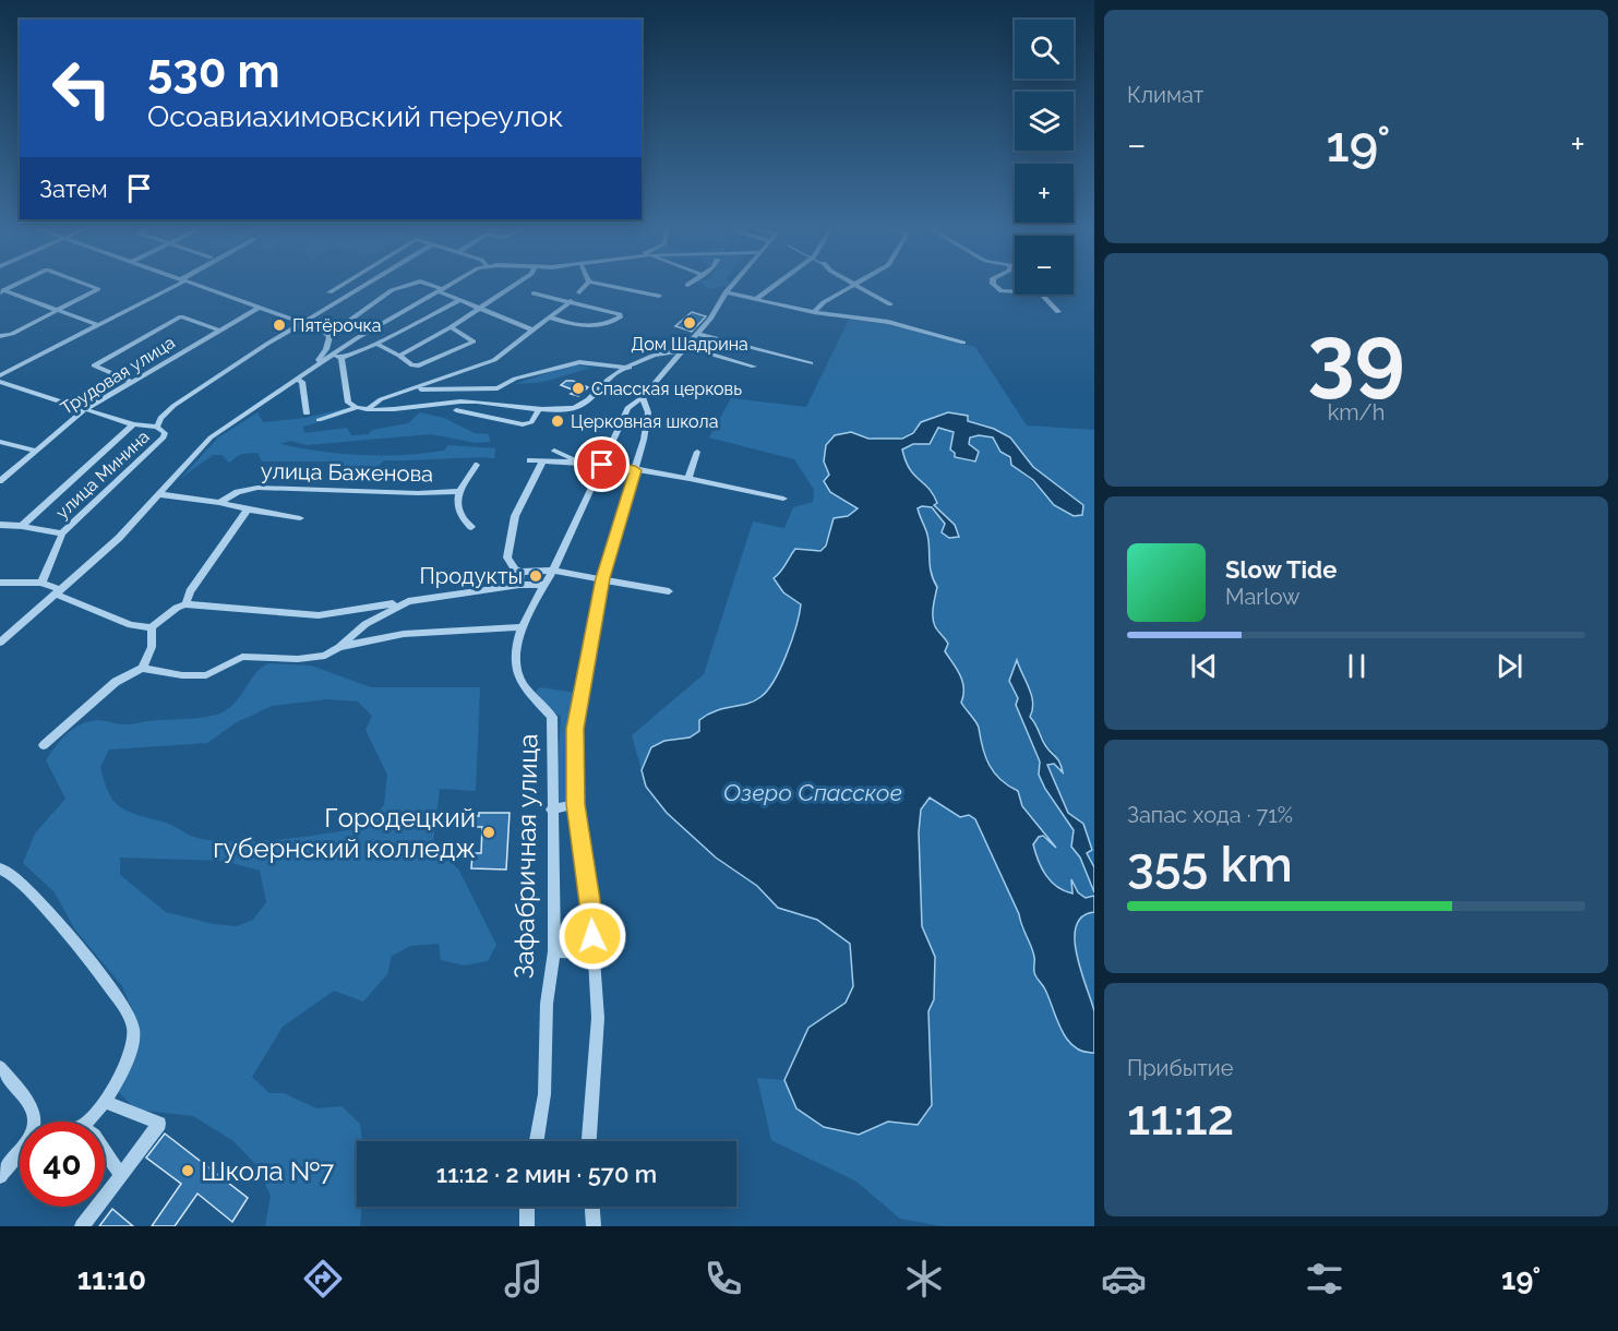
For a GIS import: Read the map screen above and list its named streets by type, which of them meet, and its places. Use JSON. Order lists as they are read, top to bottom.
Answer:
{
  "streets": {
    "street": [
      "Трудовая улица",
      "улица Баженова",
      "улица Минина",
      "Зафабричная улица"
    ]
  },
  "water": ["Озеро Спасское"],
  "places": [
    "Дом Шадрина",
    "Пятёрочка",
    "Спасская церковь",
    "Церковная школа",
    "Продукты",
    "Городецкий губернский колледж",
    "Школа №7"
  ],
  "page": {
    "tile": [
      "Климат",
      ["39", "km/h"],
      ["Запас хода · 71%", "355 km"],
      ["Прибытие", "11:12"]
    ],
    "map_buttons": ["+", "−"],
    "turn": ["530 m", "Осоавиахимовский переулок"],
    "heat": ["−", "19°", "+"],
    "then": "Затем",
    "song": ["Slow Tide", "Marlow"],
    "limit": "40",
    "trip": "11:12 · 2 мин · 570 m",
    "tabs": ["11:10", "19°"]
  }
}
